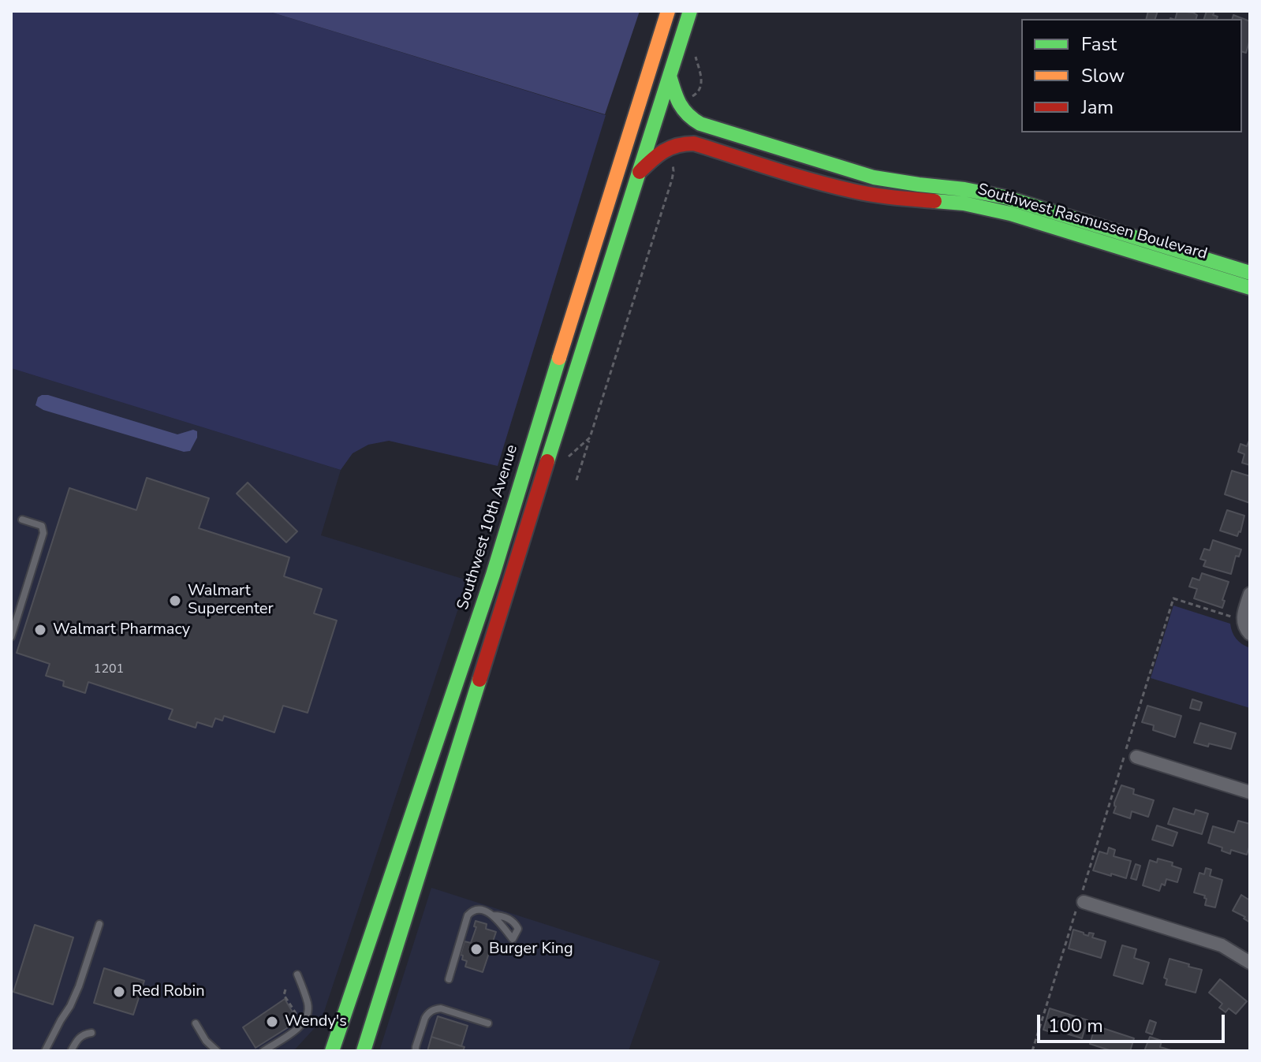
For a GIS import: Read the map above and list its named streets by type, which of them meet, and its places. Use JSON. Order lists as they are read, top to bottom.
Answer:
{
  "streets": {
    "main road": ["Southwest Rasmussen Boulevard", "Southwest 10th Avenue"]
  },
  "places": [
    "Walmart Supercenter",
    "Walmart Pharmacy",
    "Burger King",
    "Red Robin",
    "Wendy's"
  ],
  "house_numbers": ["1201"],
  "legend": ["Fast", "Slow", "Jam"],
  "scale_bar": "100 m"
}
